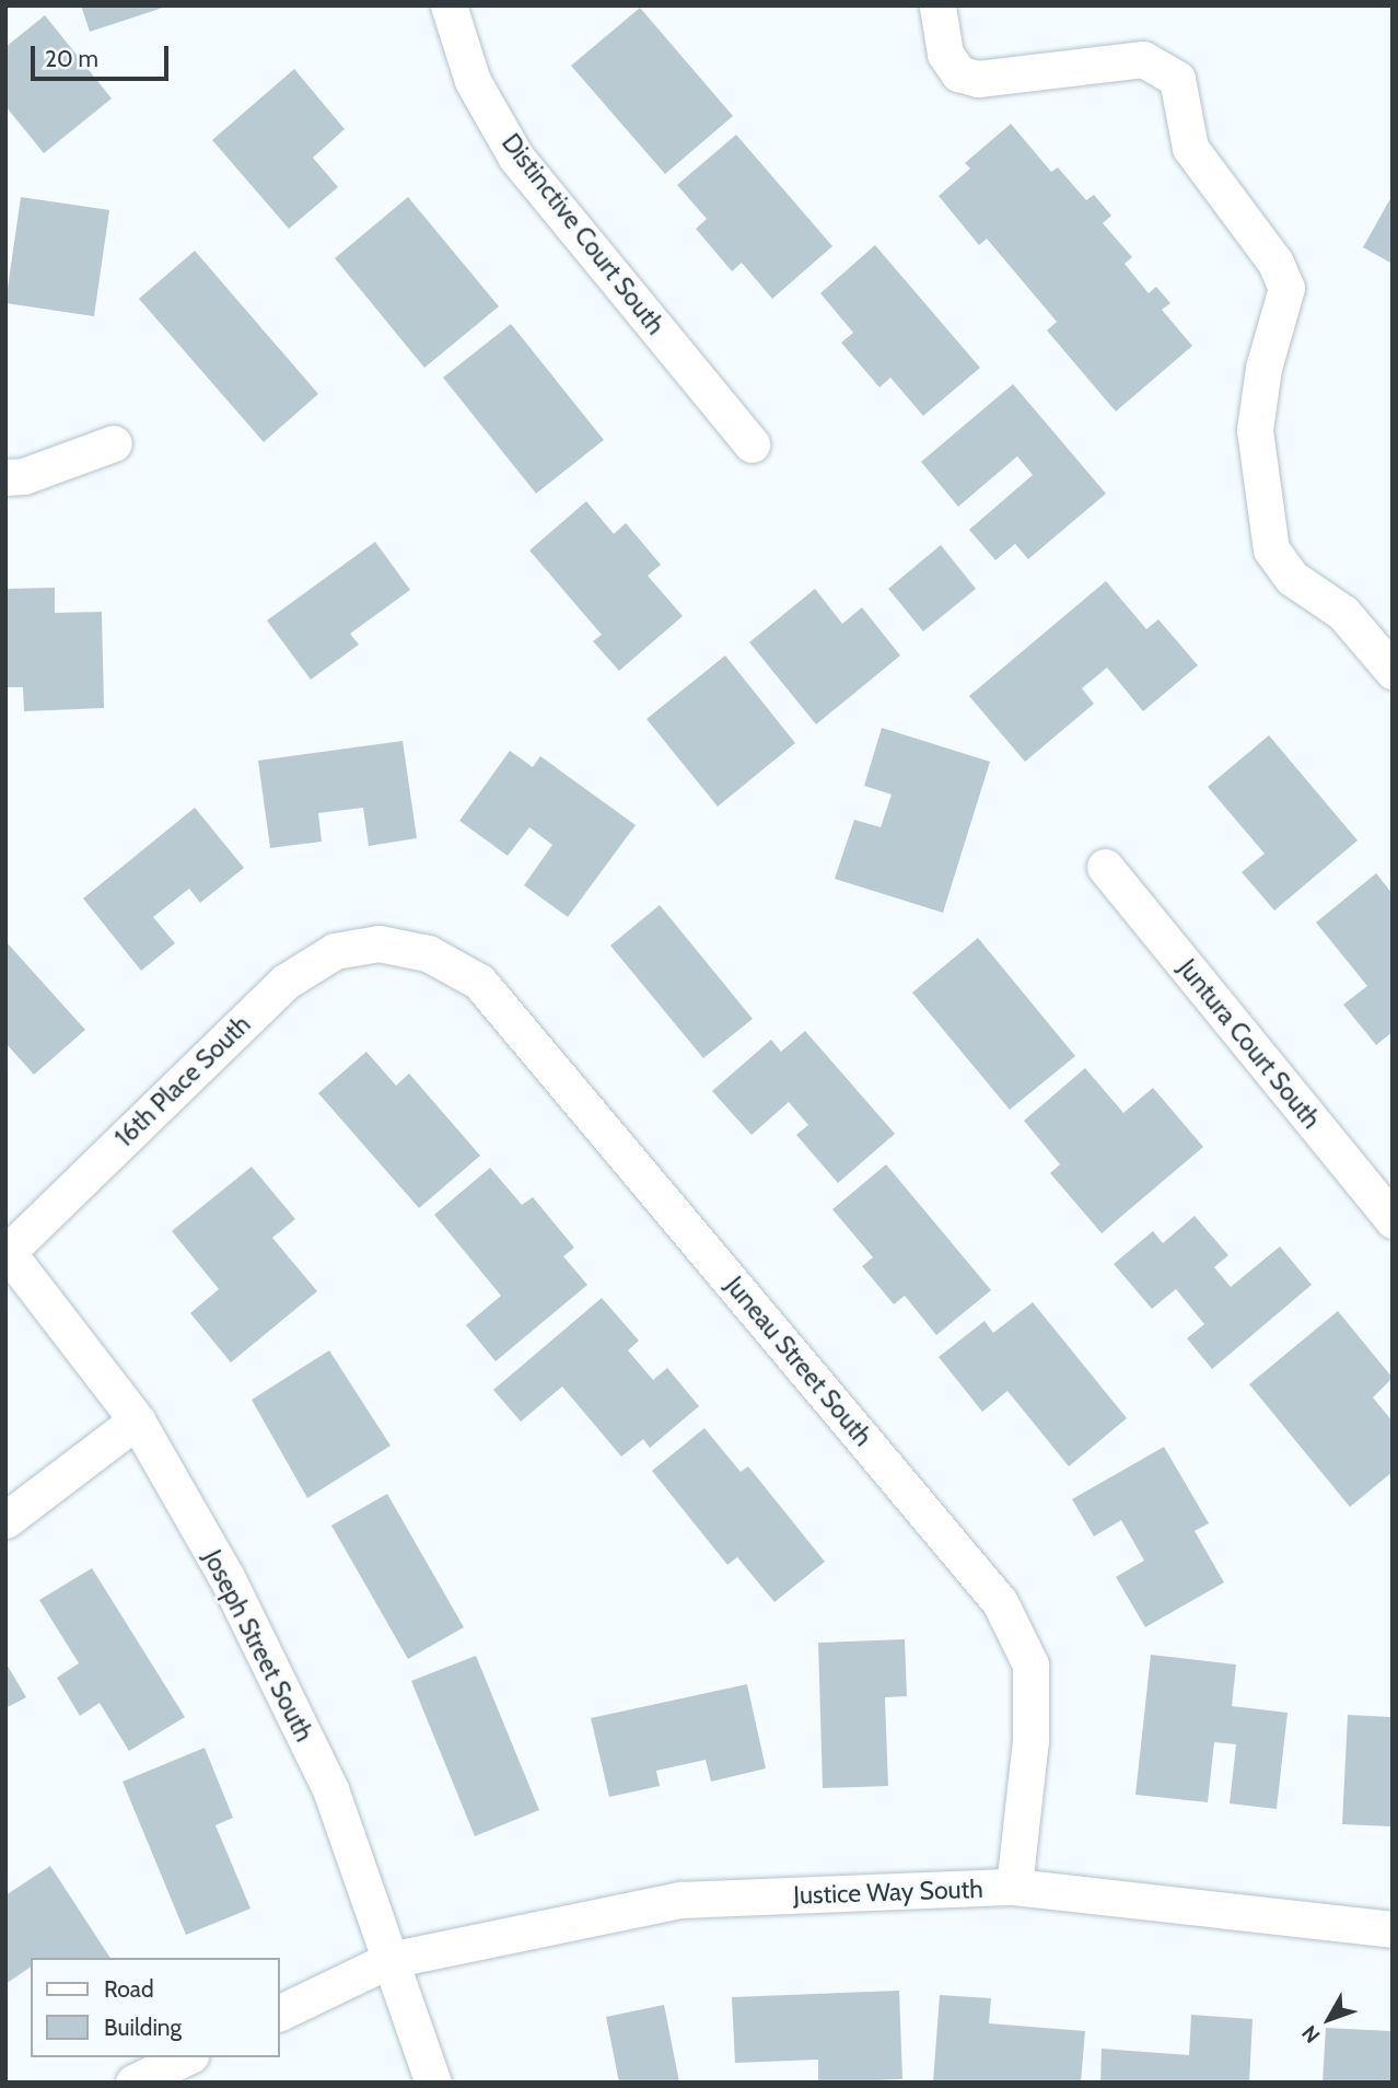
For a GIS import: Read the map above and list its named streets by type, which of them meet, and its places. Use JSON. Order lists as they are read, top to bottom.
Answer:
{
  "streets": {
    "street": [
      "Distinctive Court South",
      "Juntura Court South",
      "16th Place South",
      "Juneau Street South",
      "Joseph Street South",
      "Justice Way South"
    ]
  },
  "crossings": [
    ["16th Place South", "Juneau Street South"],
    ["16th Place South", "Joseph Street South"],
    ["Juneau Street South", "Justice Way South"],
    ["Joseph Street South", "Justice Way South"]
  ],
  "legend": ["Road", "Building"],
  "scale_bar": "20 m",
  "north": "bottom left"
}
